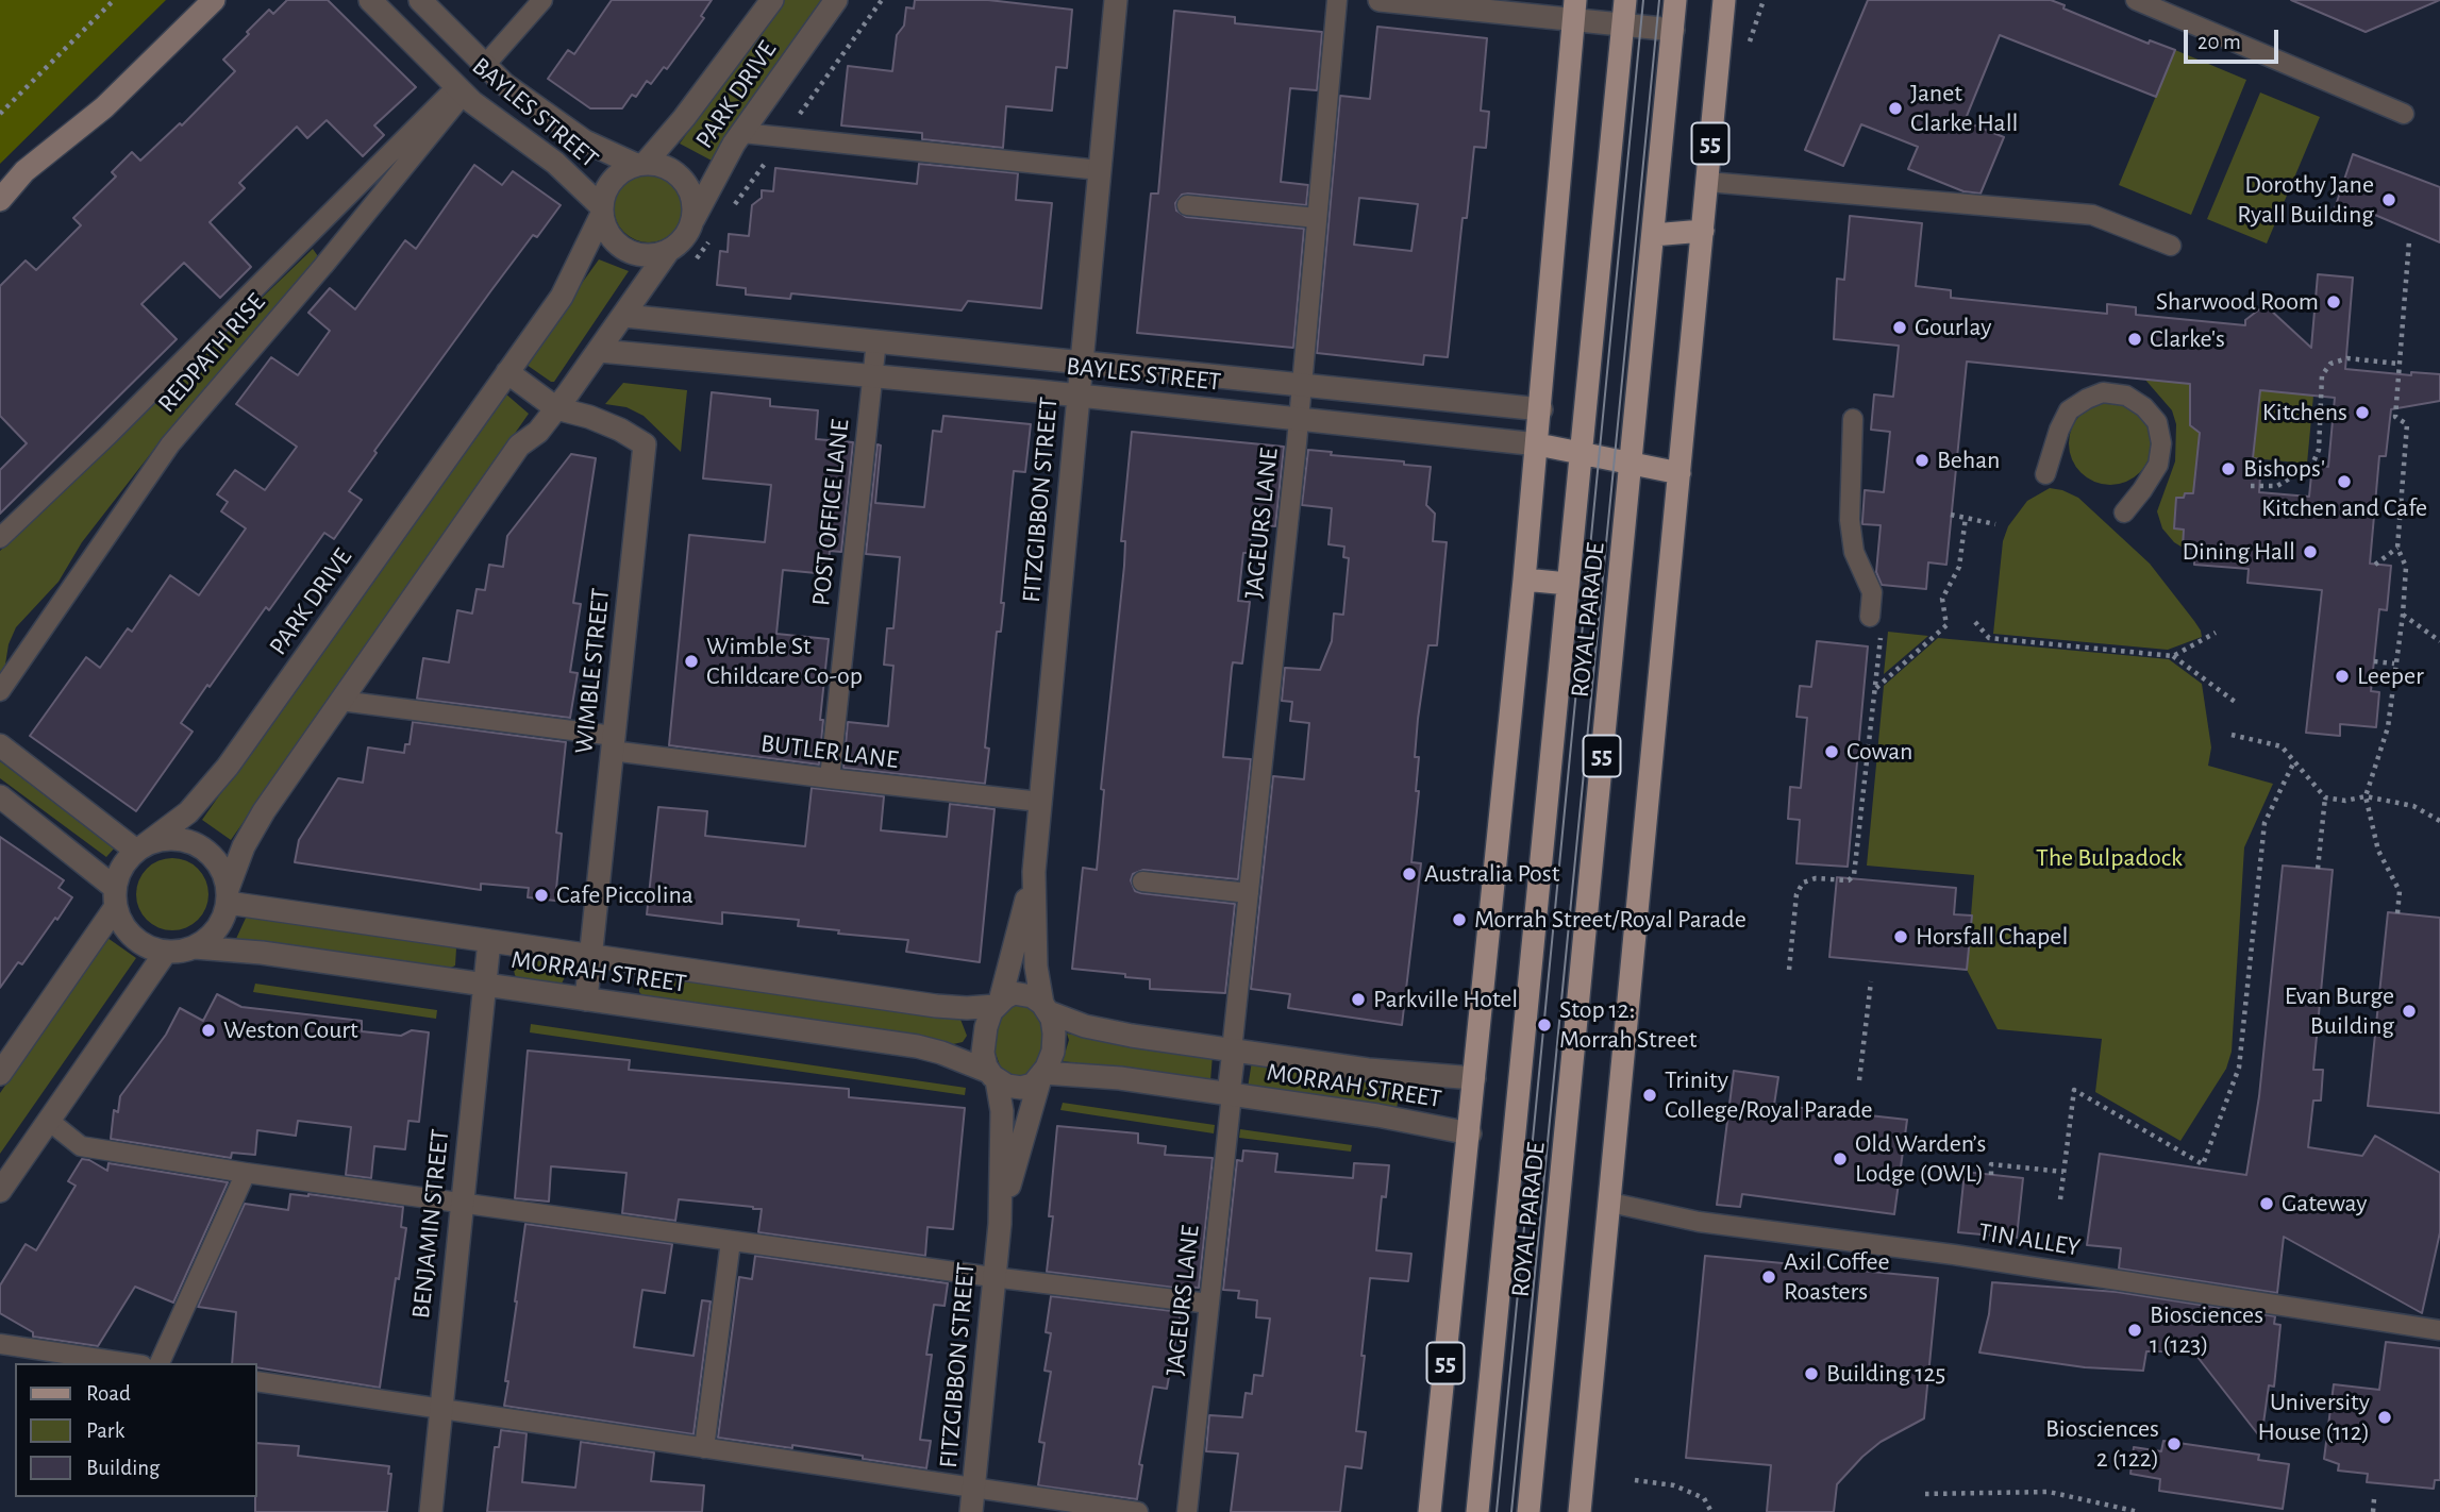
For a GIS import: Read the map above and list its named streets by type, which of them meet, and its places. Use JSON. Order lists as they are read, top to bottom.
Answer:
{
  "streets": {
    "main road": ["BAYLES STREET", "55", "ROYAL PARADE"],
    "street": [
      "PARK DRIVE",
      "REDPATH RISE",
      "FITZGIBBON STREET",
      "WIMBLE STREET",
      "MORRAH STREET",
      "BENJAMIN STREET"
    ],
    "lane": [
      "POST OFFICE LANE",
      "JAGEURS LANE",
      "BUTLER LANE",
      "TIN ALLEY"
    ]
  },
  "crossings": [
    ["PARK DRIVE", "BAYLES STREET"],
    ["PARK DRIVE", "MORRAH STREET"],
    ["BAYLES STREET", "55"],
    ["BAYLES STREET", "REDPATH RISE"],
    ["BAYLES STREET", "FITZGIBBON STREET"],
    ["BAYLES STREET", "POST OFFICE LANE"],
    ["BAYLES STREET", "JAGEURS LANE"],
    ["BAYLES STREET", "ROYAL PARADE"],
    ["55", "MORRAH STREET"],
    ["55", "TIN ALLEY"],
    ["FITZGIBBON STREET", "BUTLER LANE"],
    ["FITZGIBBON STREET", "MORRAH STREET"],
    ["POST OFFICE LANE", "BUTLER LANE"],
    ["JAGEURS LANE", "MORRAH STREET"],
    ["WIMBLE STREET", "BUTLER LANE"],
    ["WIMBLE STREET", "MORRAH STREET"],
    ["MORRAH STREET", "BENJAMIN STREET"]
  ],
  "parks": ["The Bulpadock"],
  "places": [
    "Janet Clarke Hall",
    "Dorothy Jane Ryall Building",
    "Sharwood Room",
    "Gourlay",
    "Clarke's",
    "Kitchens",
    "Behan",
    "Bishops'",
    "Kitchen and Cafe",
    "Dining Hall",
    "Wimble St Childcare Co-op",
    "Leeper",
    "Cowan",
    "Australia Post",
    "Cafe Piccolina",
    "Morrah Street/Royal Parade",
    "Horsfall Chapel",
    "Parkville Hotel",
    "Evan Burge Building",
    "Stop 12: Morrah Street",
    "Weston Court",
    "Trinity College/Royal Parade",
    "Old Warden’s Lodge (OWL)",
    "Gateway",
    "Axil Coffee Roasters",
    "Biosciences 1 (123)",
    "Building 125",
    "University House (112)",
    "Biosciences 2 (122)"
  ],
  "legend": ["Road", "Park", "Building"],
  "scale_bar": "20 m"
}
